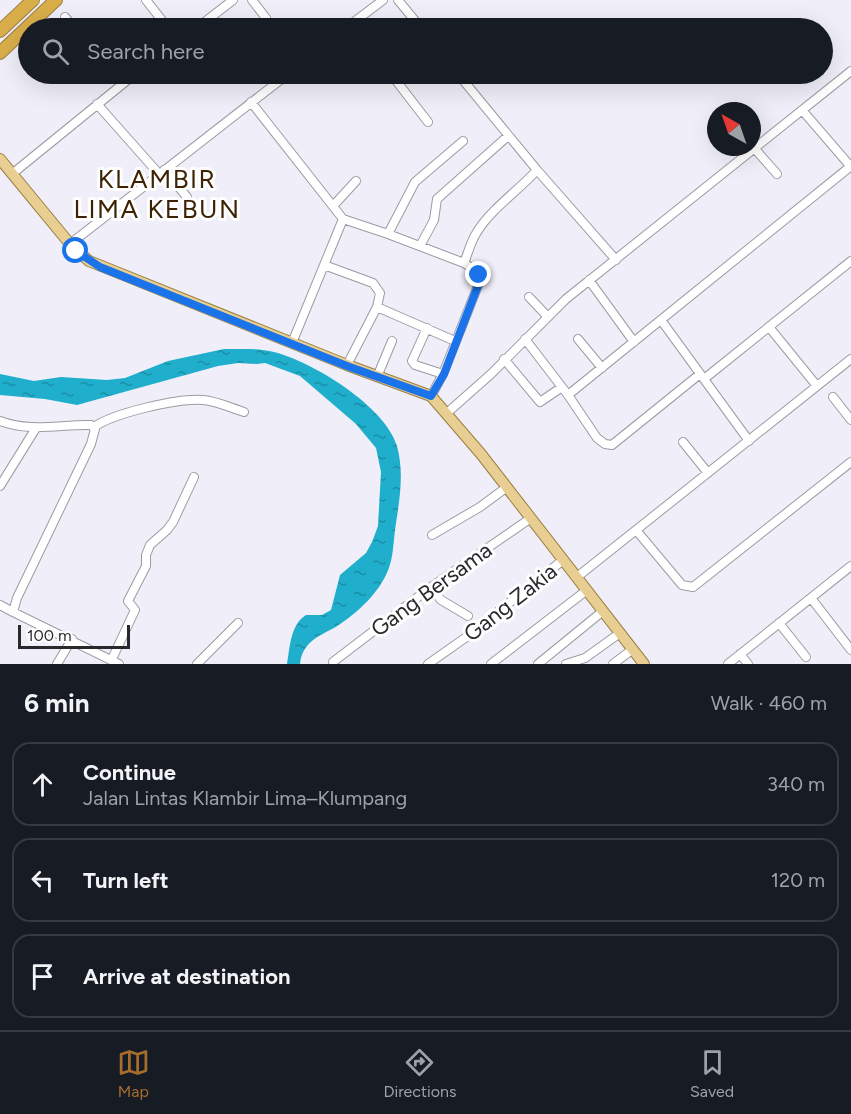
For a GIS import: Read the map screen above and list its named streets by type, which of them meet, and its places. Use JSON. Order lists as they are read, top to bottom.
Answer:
{
  "streets": {
    "street": ["Gang Bersama", "Gang Zakia"]
  },
  "districts": ["KLAMBIR LIMA KEBUN"],
  "scale_bar": "100 m",
  "north": "top left",
  "page": {
    "search": "Search here",
    "scale": "100 m",
    "heading": ["6 min", "Walk · 460 m"],
    "list": [
      ["Continue", "Jalan Lintas Klambir Lima–Klumpang", "340 m"],
      ["Turn left", "120 m"],
      "Arrive at destination"
    ],
    "nav": ["Map", "Directions", "Saved"]
  }
}
